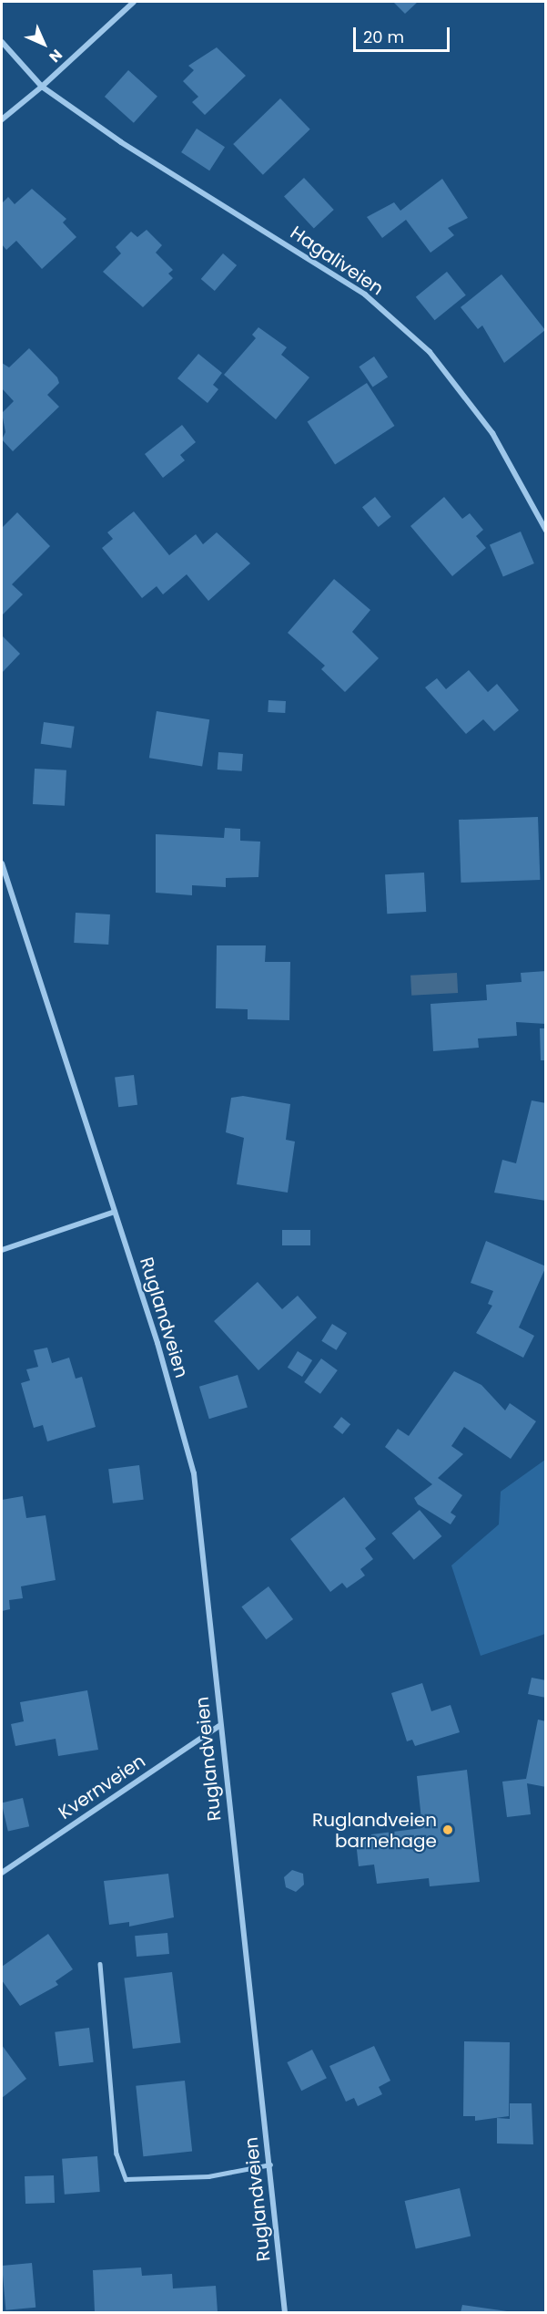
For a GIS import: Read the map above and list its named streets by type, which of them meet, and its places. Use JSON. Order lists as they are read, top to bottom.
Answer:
{
  "streets": {
    "street": ["Hagaliveien", "Ruglandveien", "Kvernveien"]
  },
  "crossings": [
    ["Ruglandveien", "Kvernveien"]
  ],
  "places": ["Ruglandveien barnehage"],
  "scale_bar": "20 m",
  "north": "bottom right"
}
